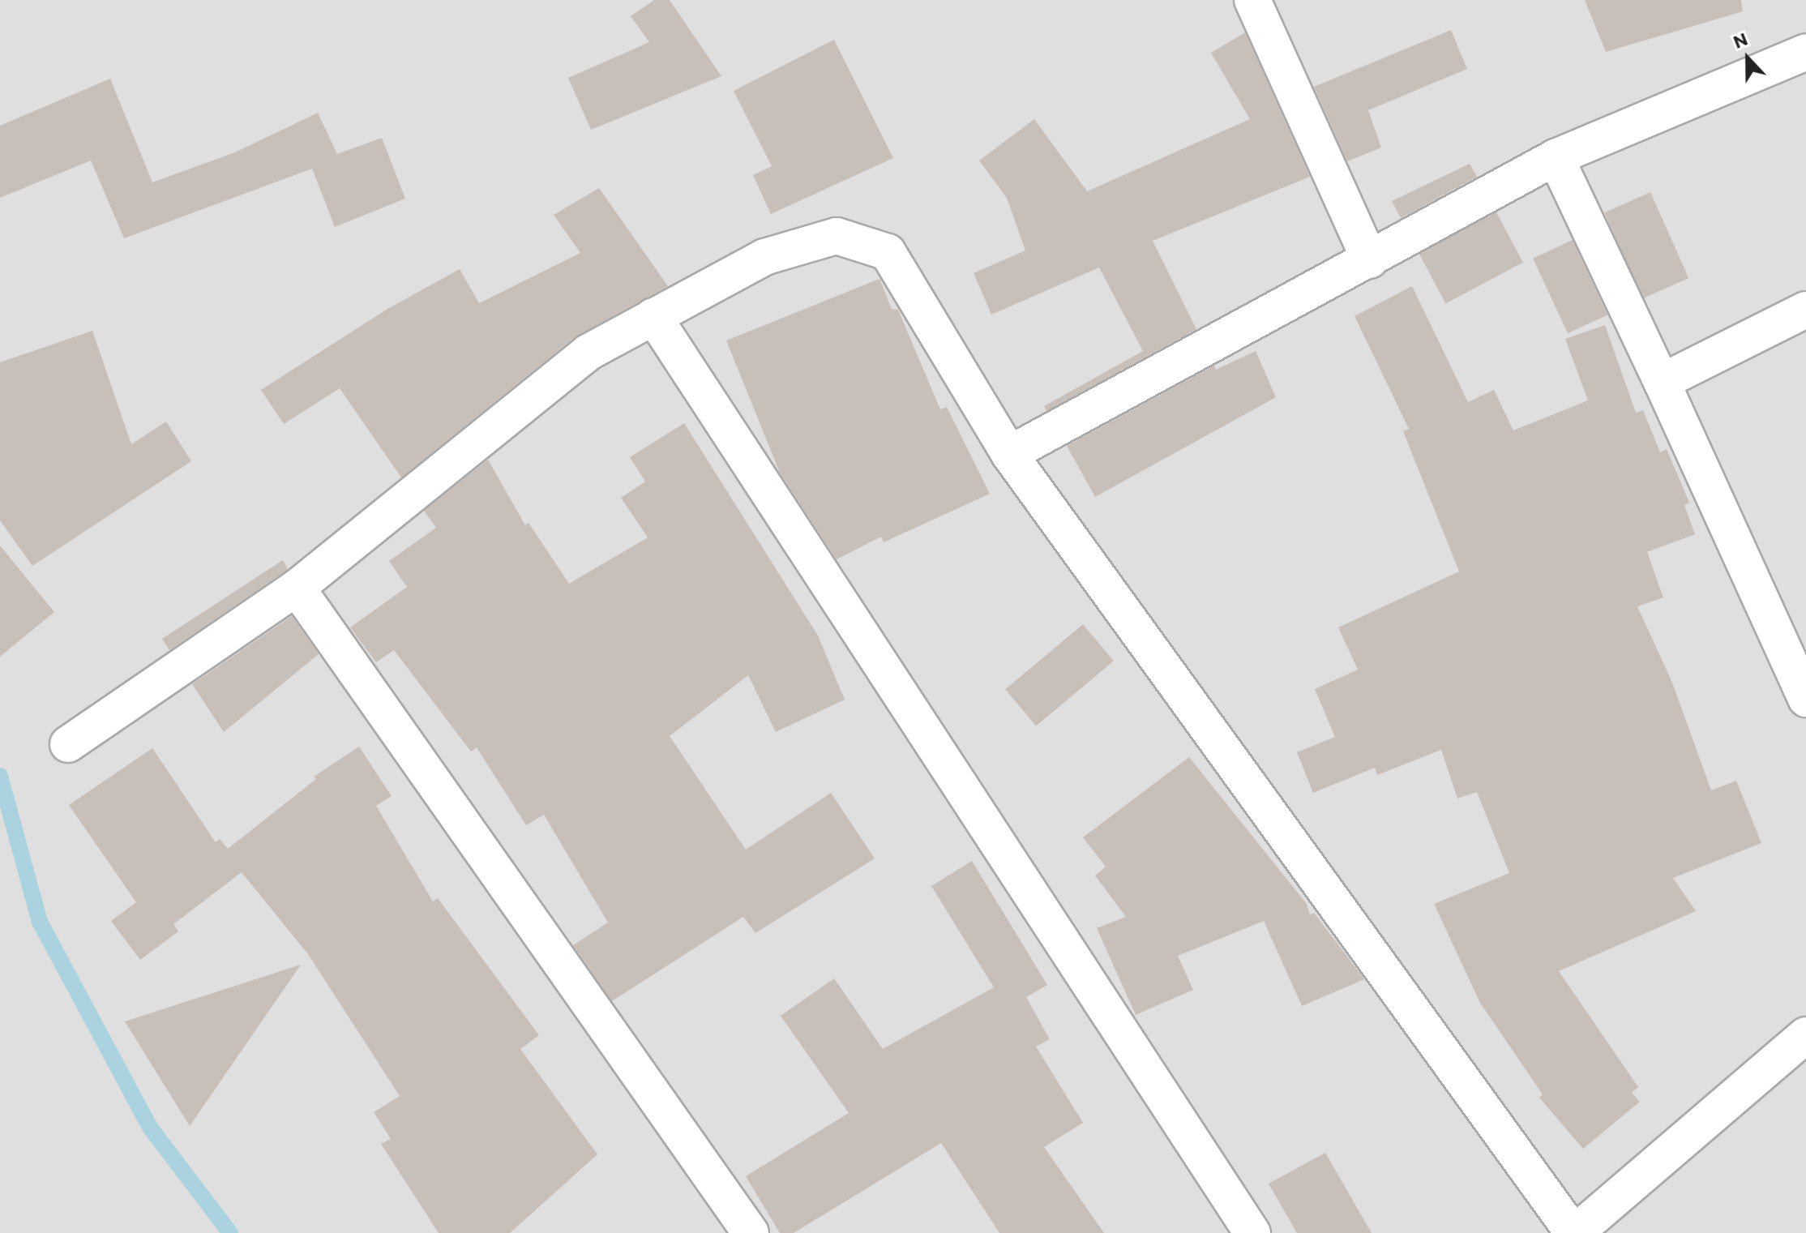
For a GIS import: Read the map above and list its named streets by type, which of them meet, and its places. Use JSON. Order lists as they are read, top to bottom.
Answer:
{
  "north": "top"
}
